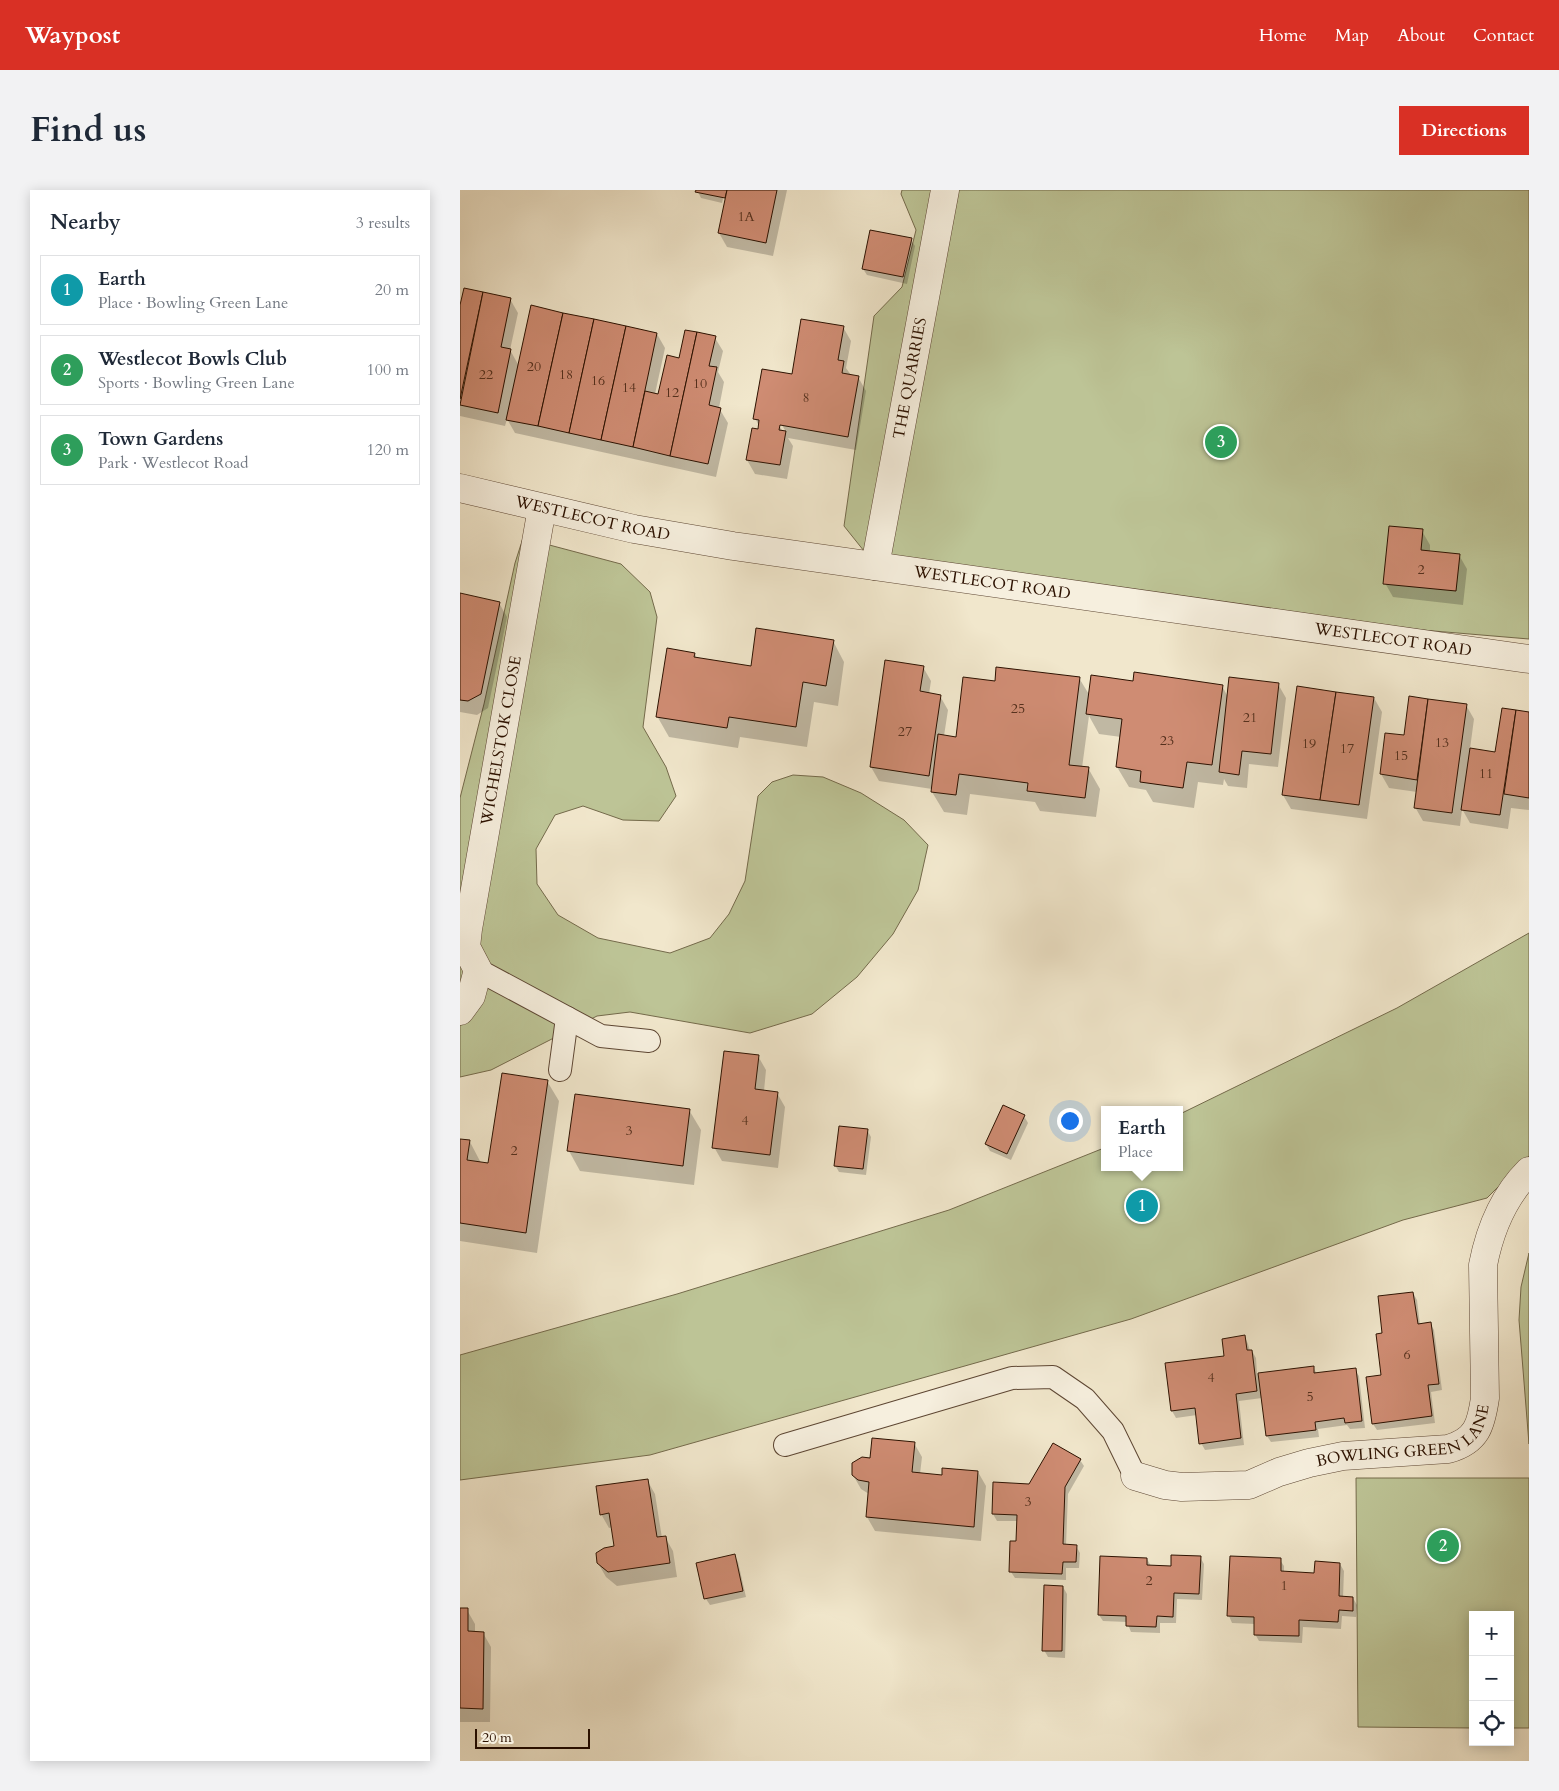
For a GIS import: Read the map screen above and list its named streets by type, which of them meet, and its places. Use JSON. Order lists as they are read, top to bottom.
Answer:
{
  "streets": {
    "street": [
      "THE QUARRIES",
      "WESTLECOT ROAD",
      "WICHELSTOK CLOSE",
      "BOWLING GREEN LANE"
    ]
  },
  "crossings": [
    ["THE QUARRIES", "WESTLECOT ROAD"],
    ["WESTLECOT ROAD", "WICHELSTOK CLOSE"]
  ],
  "house_numbers": [
    "1A",
    "20",
    "22",
    "18",
    "16",
    "10",
    "14",
    "12",
    "8",
    "2",
    "25",
    "21",
    "27",
    "23",
    "13",
    "19",
    "17",
    "15",
    "11",
    "4",
    "3",
    "2",
    "6",
    "4",
    "5",
    "3",
    "2",
    "1"
  ],
  "scale_bar": "20 m",
  "page": {
    "header": "Waypost",
    "nav": [
      "Home",
      "Map",
      "About",
      "Contact"
    ],
    "title": "Find us",
    "buttons": "Directions",
    "heading": ["Nearby", "3 results"],
    "list": [
      {
        "mark": "1",
        "name": "Earth",
        "note": "Place · Bowling Green Lane",
        "value": "20 m"
      },
      {
        "mark": "2",
        "name": "Westlecot Bowls Club",
        "note": "Sports · Bowling Green Lane",
        "value": "100 m"
      },
      {
        "mark": "3",
        "name": "Town Gardens",
        "note": "Park · Westlecot Road",
        "value": "120 m"
      }
    ],
    "pins": ["3", "1", "2"],
    "popup": ["Earth", "Place"],
    "map_buttons": ["+", "−"],
    "scale": "20 m"
  }
}
